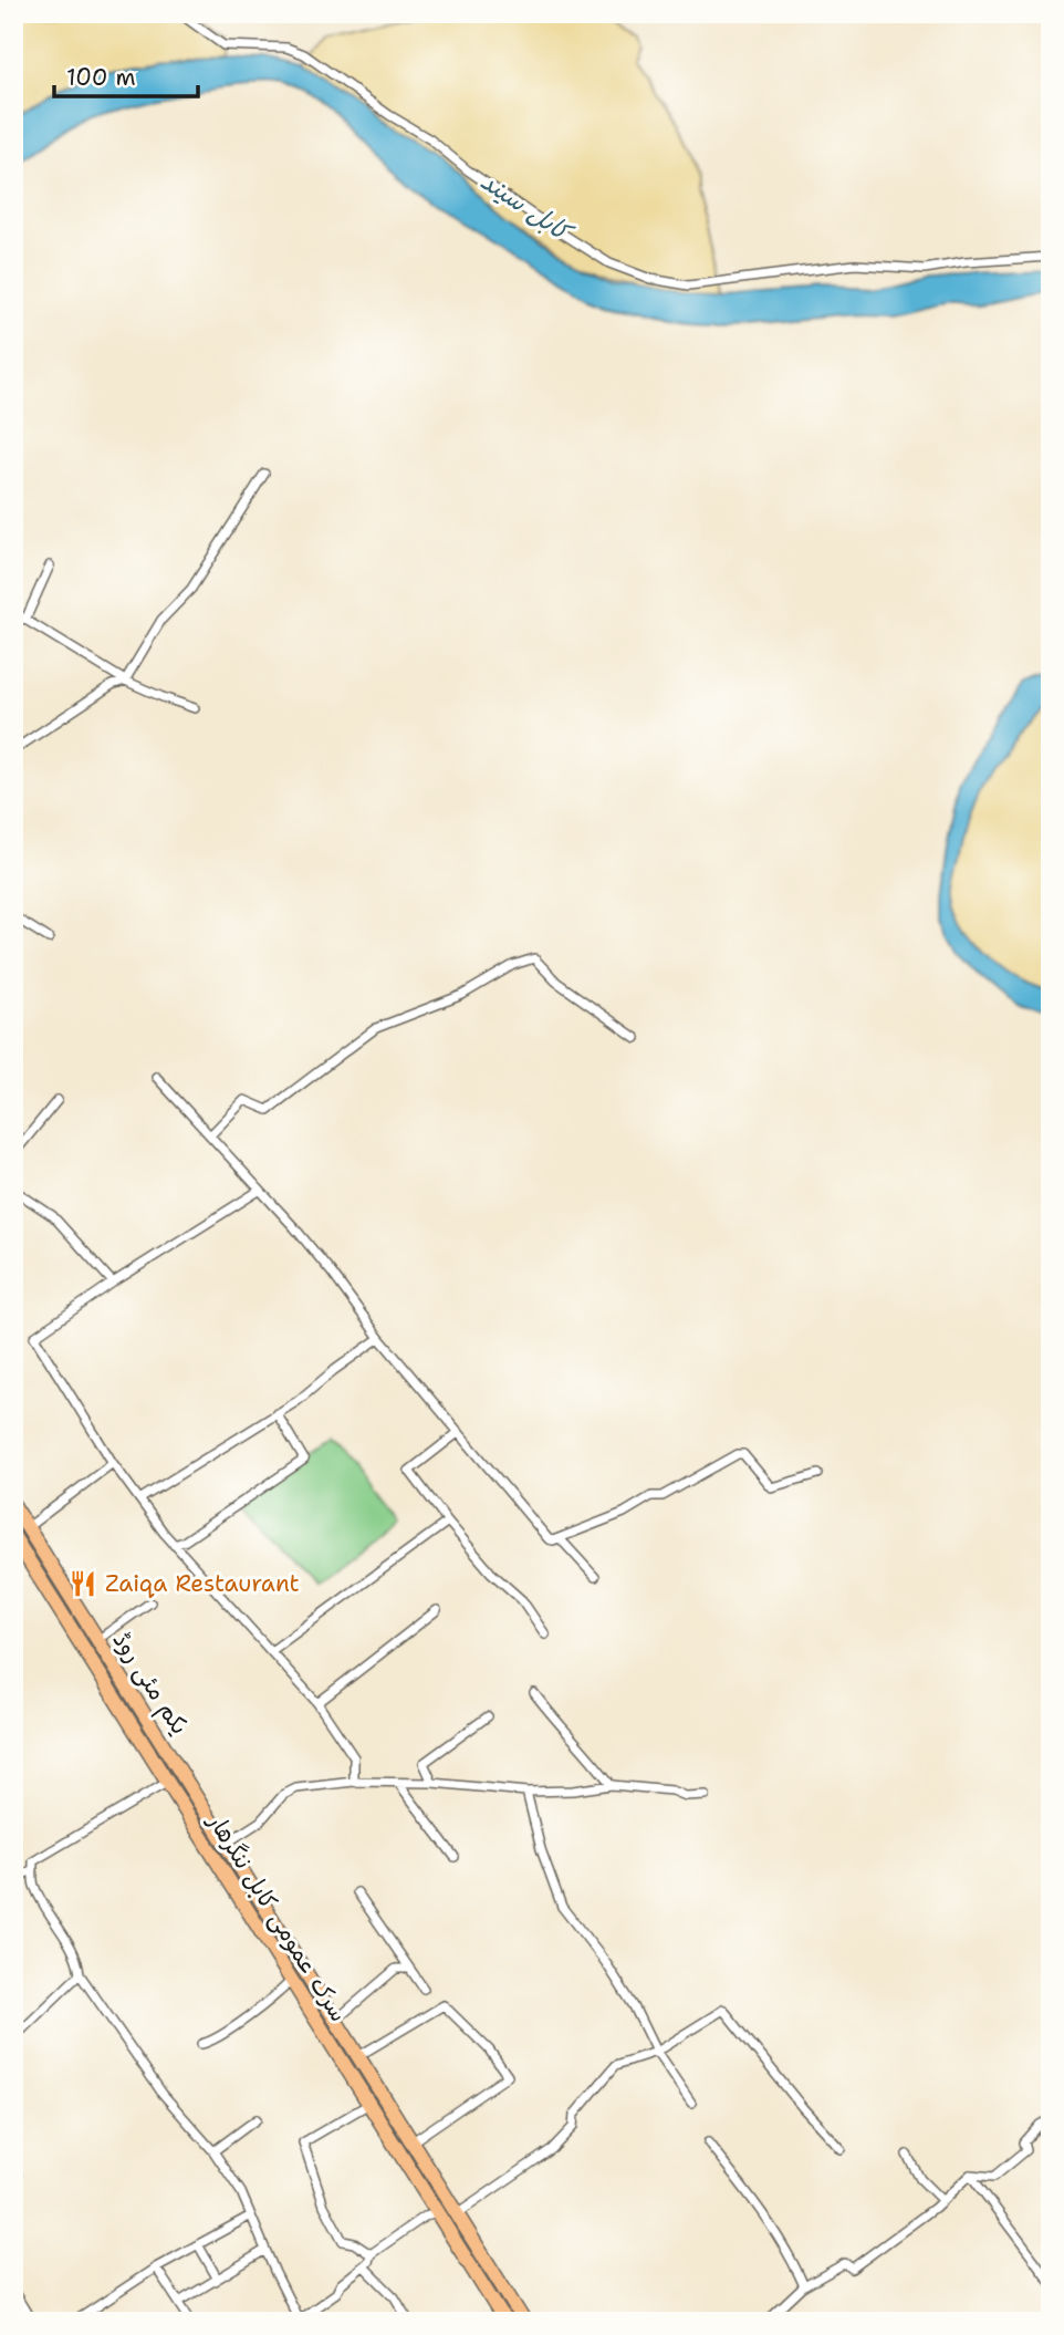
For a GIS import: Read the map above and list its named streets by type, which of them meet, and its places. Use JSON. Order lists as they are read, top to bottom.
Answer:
{
  "streets": {
    "highway": ["یکم مئی روڈ", "سرک عمومی کابل ننگرهار"]
  },
  "crossings": [
    ["یکم مئی روڈ", "سرک عمومی کابل ننگرهار"]
  ],
  "water": ["کابل سيند"],
  "places": {
    "restaurant": ["Zaiqa Restaurant"]
  },
  "scale_bar": "100 m"
}
